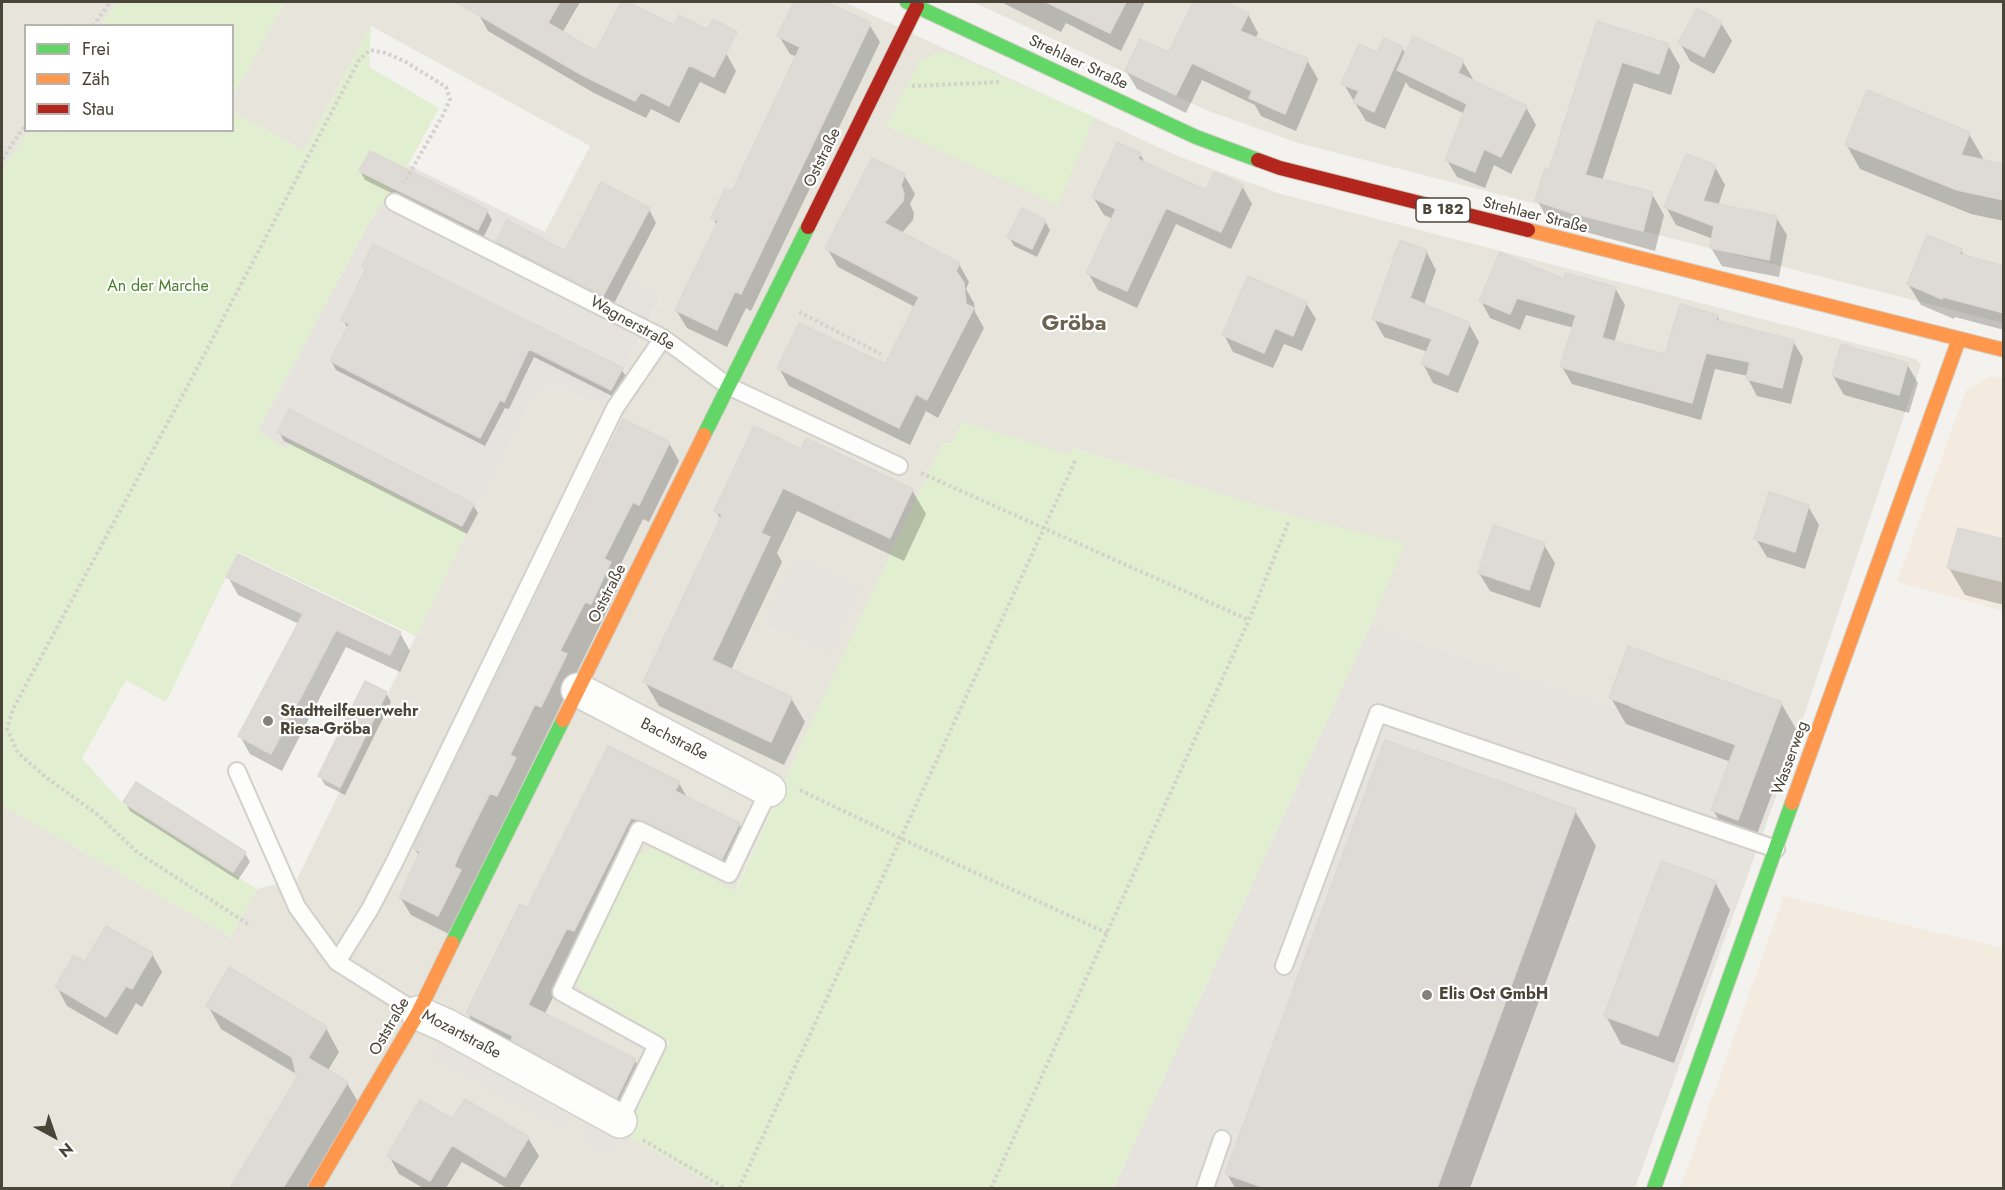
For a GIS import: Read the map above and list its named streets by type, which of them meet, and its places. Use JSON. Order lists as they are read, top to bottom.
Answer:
{
  "streets": {
    "street": [
      "Strehlaer Straße",
      "Oststraße",
      "B 182",
      "Bachstraße",
      "Wasserweg",
      "Mozartstraße"
    ],
    "lane": ["Wagnerstraße"]
  },
  "crossings": [
    ["Strehlaer Straße", "Oststraße"],
    ["Strehlaer Straße", "Wasserweg"],
    ["Oststraße", "Wagnerstraße"],
    ["Oststraße", "Bachstraße"],
    ["Oststraße", "Mozartstraße"]
  ],
  "districts": ["Gröba"],
  "parks": ["An der Marche"],
  "places": ["Stadtteilfeuerwehr Riesa-Gröba", "Elis Ost GmbH"],
  "legend": ["Frei", "Zäh", "Stau"],
  "north": "bottom right"
}
